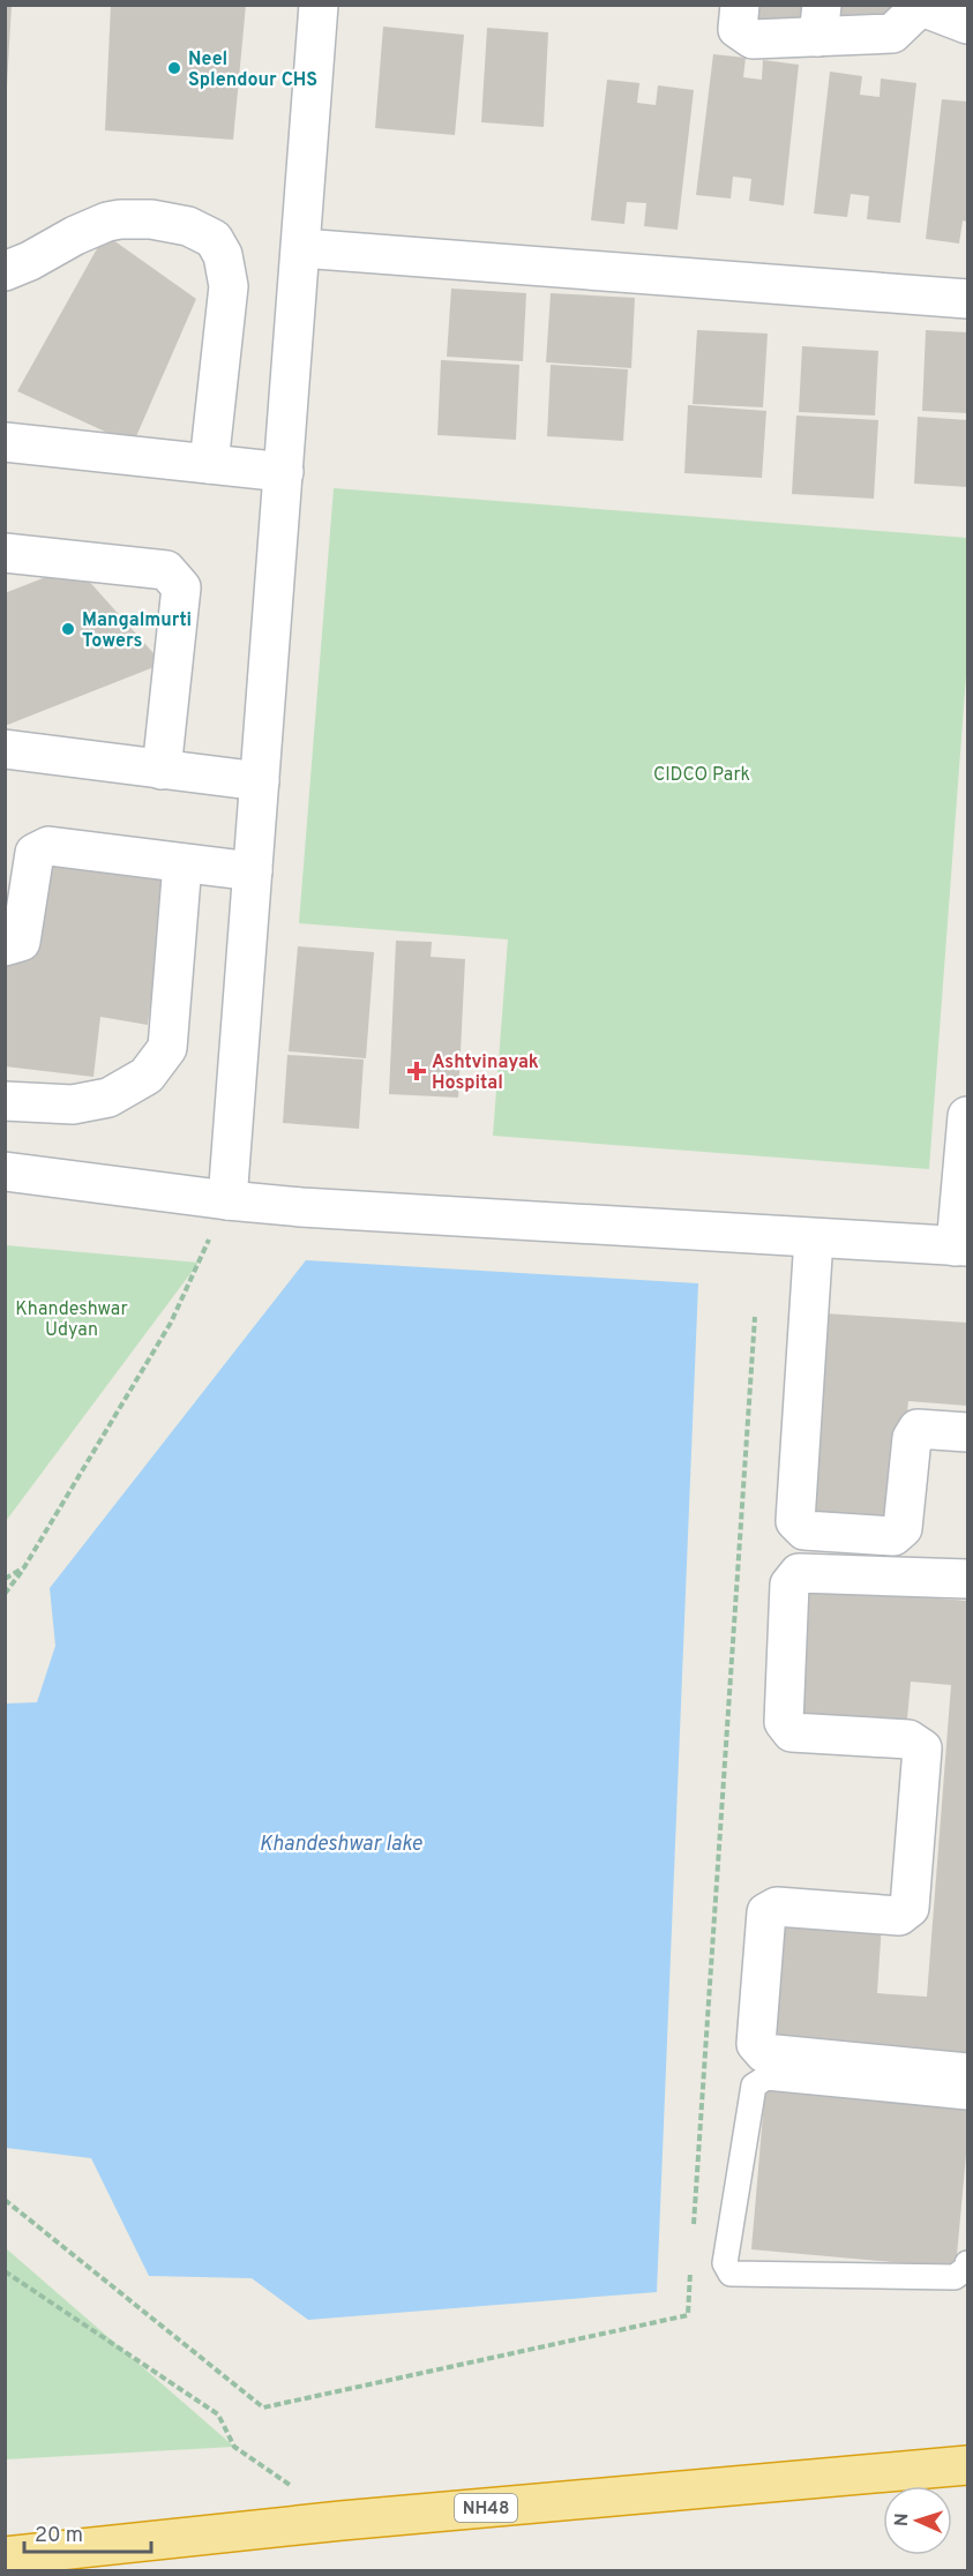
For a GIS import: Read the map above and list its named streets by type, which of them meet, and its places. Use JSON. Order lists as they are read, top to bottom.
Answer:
{
  "streets": {
    "highway": ["NH48"]
  },
  "water": ["Khandeshwar lake"],
  "parks": ["CIDCO Park", "Khandeshwar Udyan"],
  "places": {
    "other": ["Neel Splendour CHS", "Mangalmurti Towers"],
    "health": ["Ashtvinayak Hospital"]
  },
  "scale_bar": "20 m",
  "north": "left"
}
